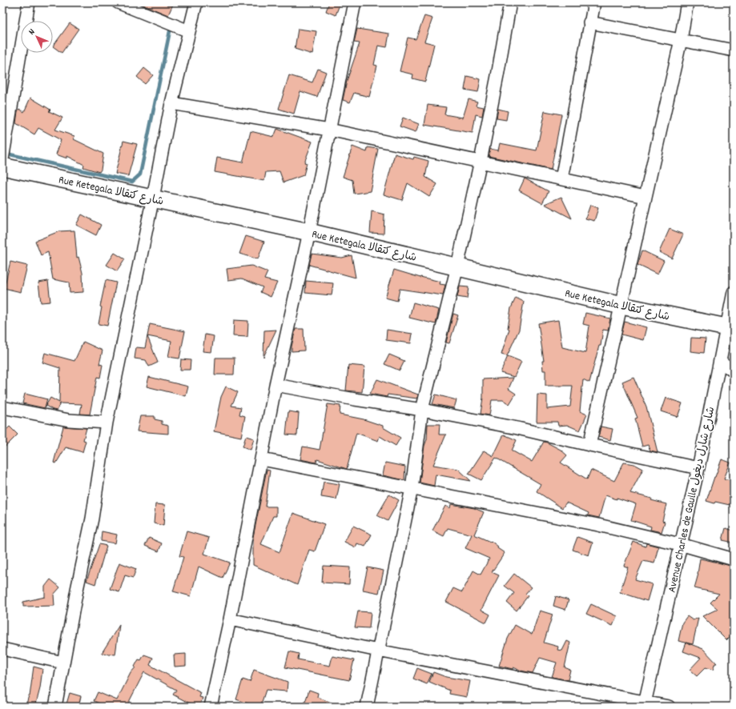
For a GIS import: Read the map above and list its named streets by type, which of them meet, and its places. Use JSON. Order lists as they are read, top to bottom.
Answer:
{
  "streets": {
    "street": ["Rue Ketegala شارع كتقالا", "Avenue Charles de Gaulle شارع شارل ديغول"]
  },
  "crossings": [
    ["Rue Ketegala شارع كتقالا", "Avenue Charles de Gaulle شارع شارل ديغول"]
  ],
  "north": "top left"
}
